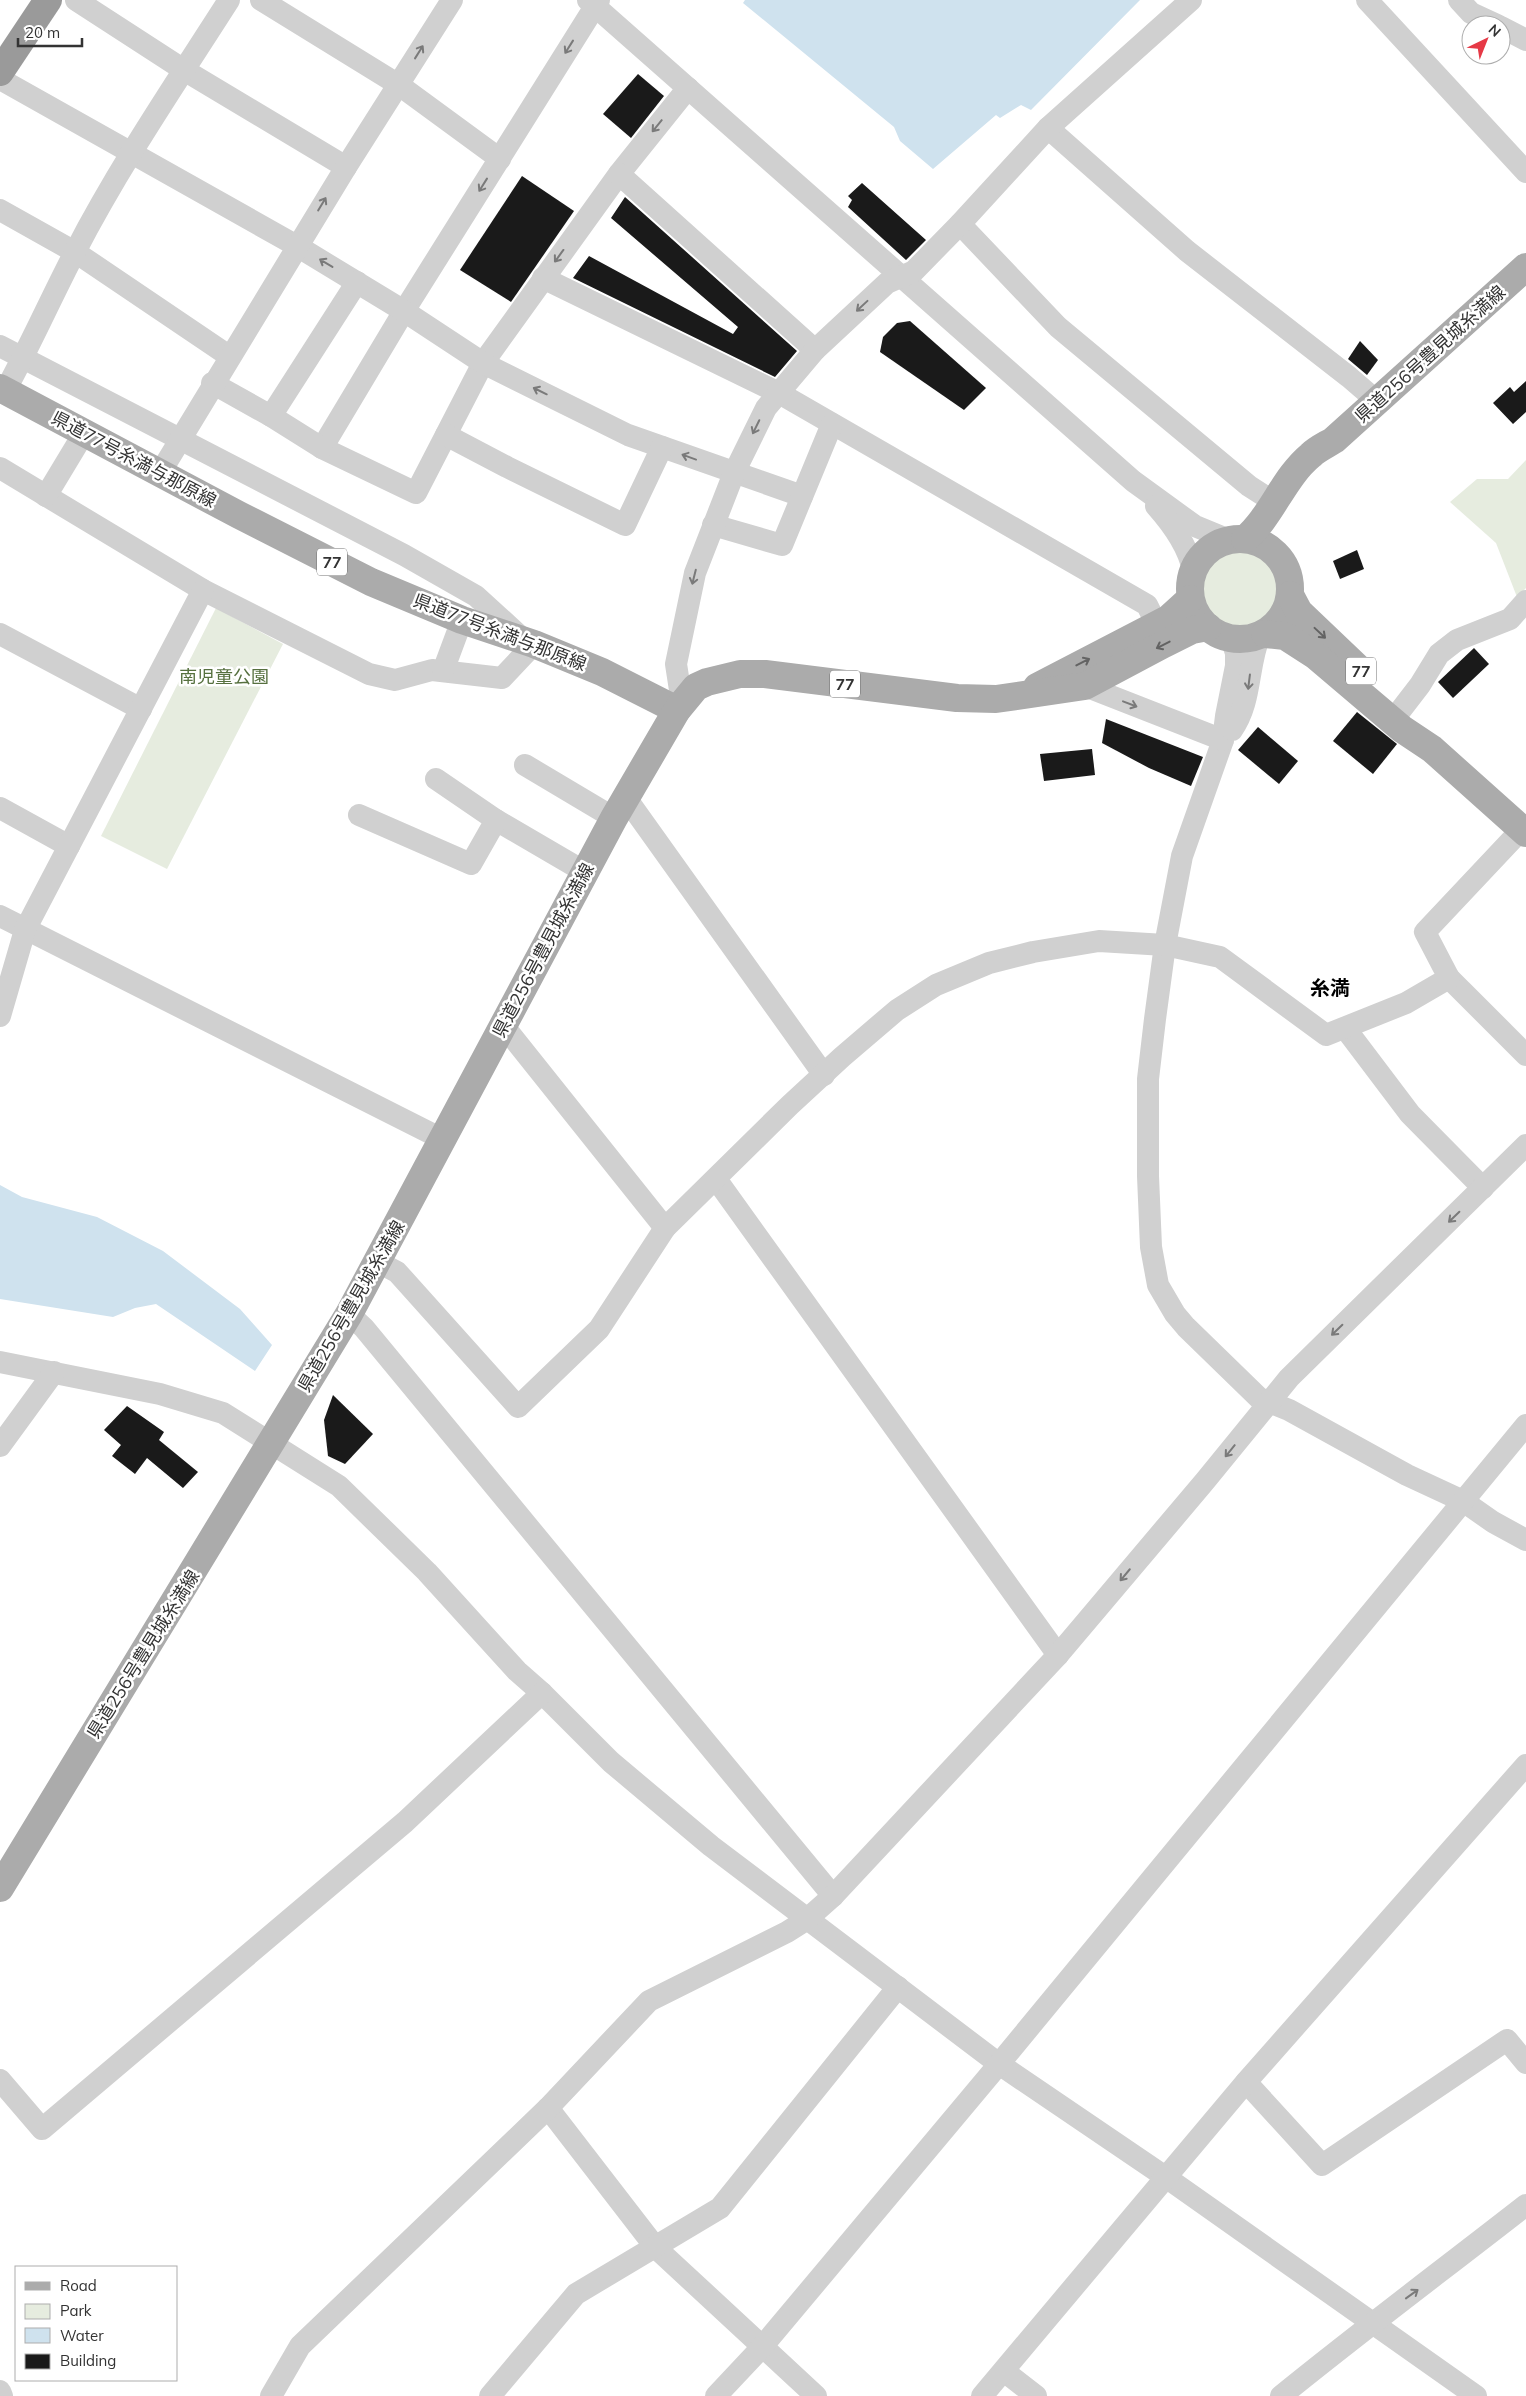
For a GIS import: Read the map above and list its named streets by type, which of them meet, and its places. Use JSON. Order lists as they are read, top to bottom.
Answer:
{
  "streets": {
    "main road": ["県道256号豊見城糸満線", "県道77号糸満与那原線", "77"]
  },
  "crossings": [
    ["県道256号豊見城糸満線", "県道77号糸満与那原線"],
    ["県道256号豊見城糸満線", "77"],
    ["県道77号糸満与那原線", "77"]
  ],
  "districts": ["糸満"],
  "parks": ["南児童公園"],
  "legend": [
    "Road",
    "Park",
    "Water",
    "Building"
  ],
  "scale_bar": "20 m",
  "north": "top right"
}
